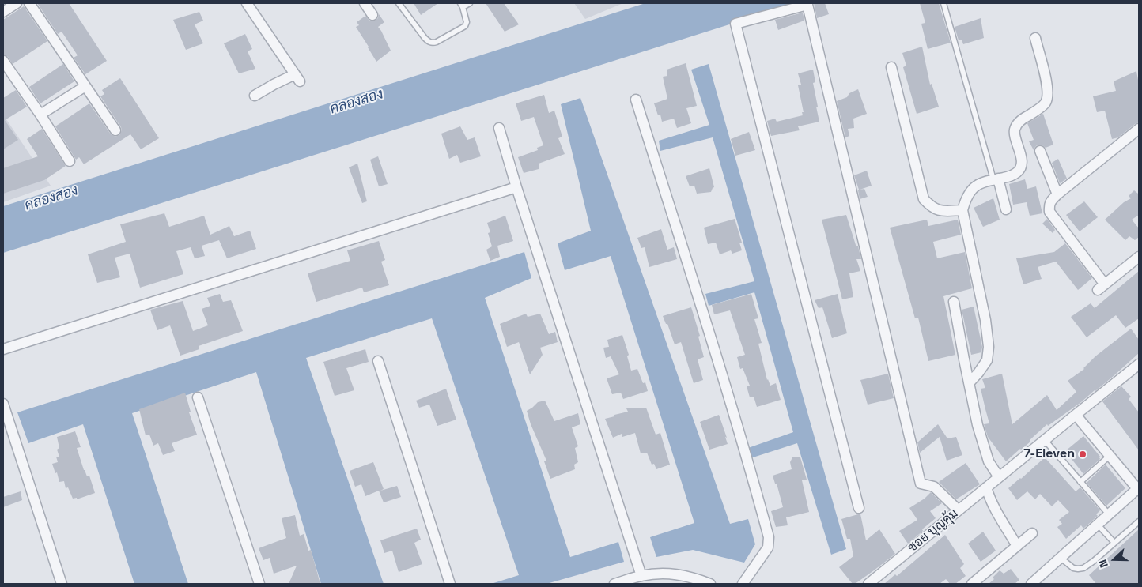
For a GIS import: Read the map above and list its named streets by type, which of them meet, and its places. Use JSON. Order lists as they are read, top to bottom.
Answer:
{
  "streets": {
    "street": ["ซอย บุญคุ้ม"]
  },
  "water": ["คลองสอง"],
  "places": ["7-Eleven"],
  "north": "left"
}
